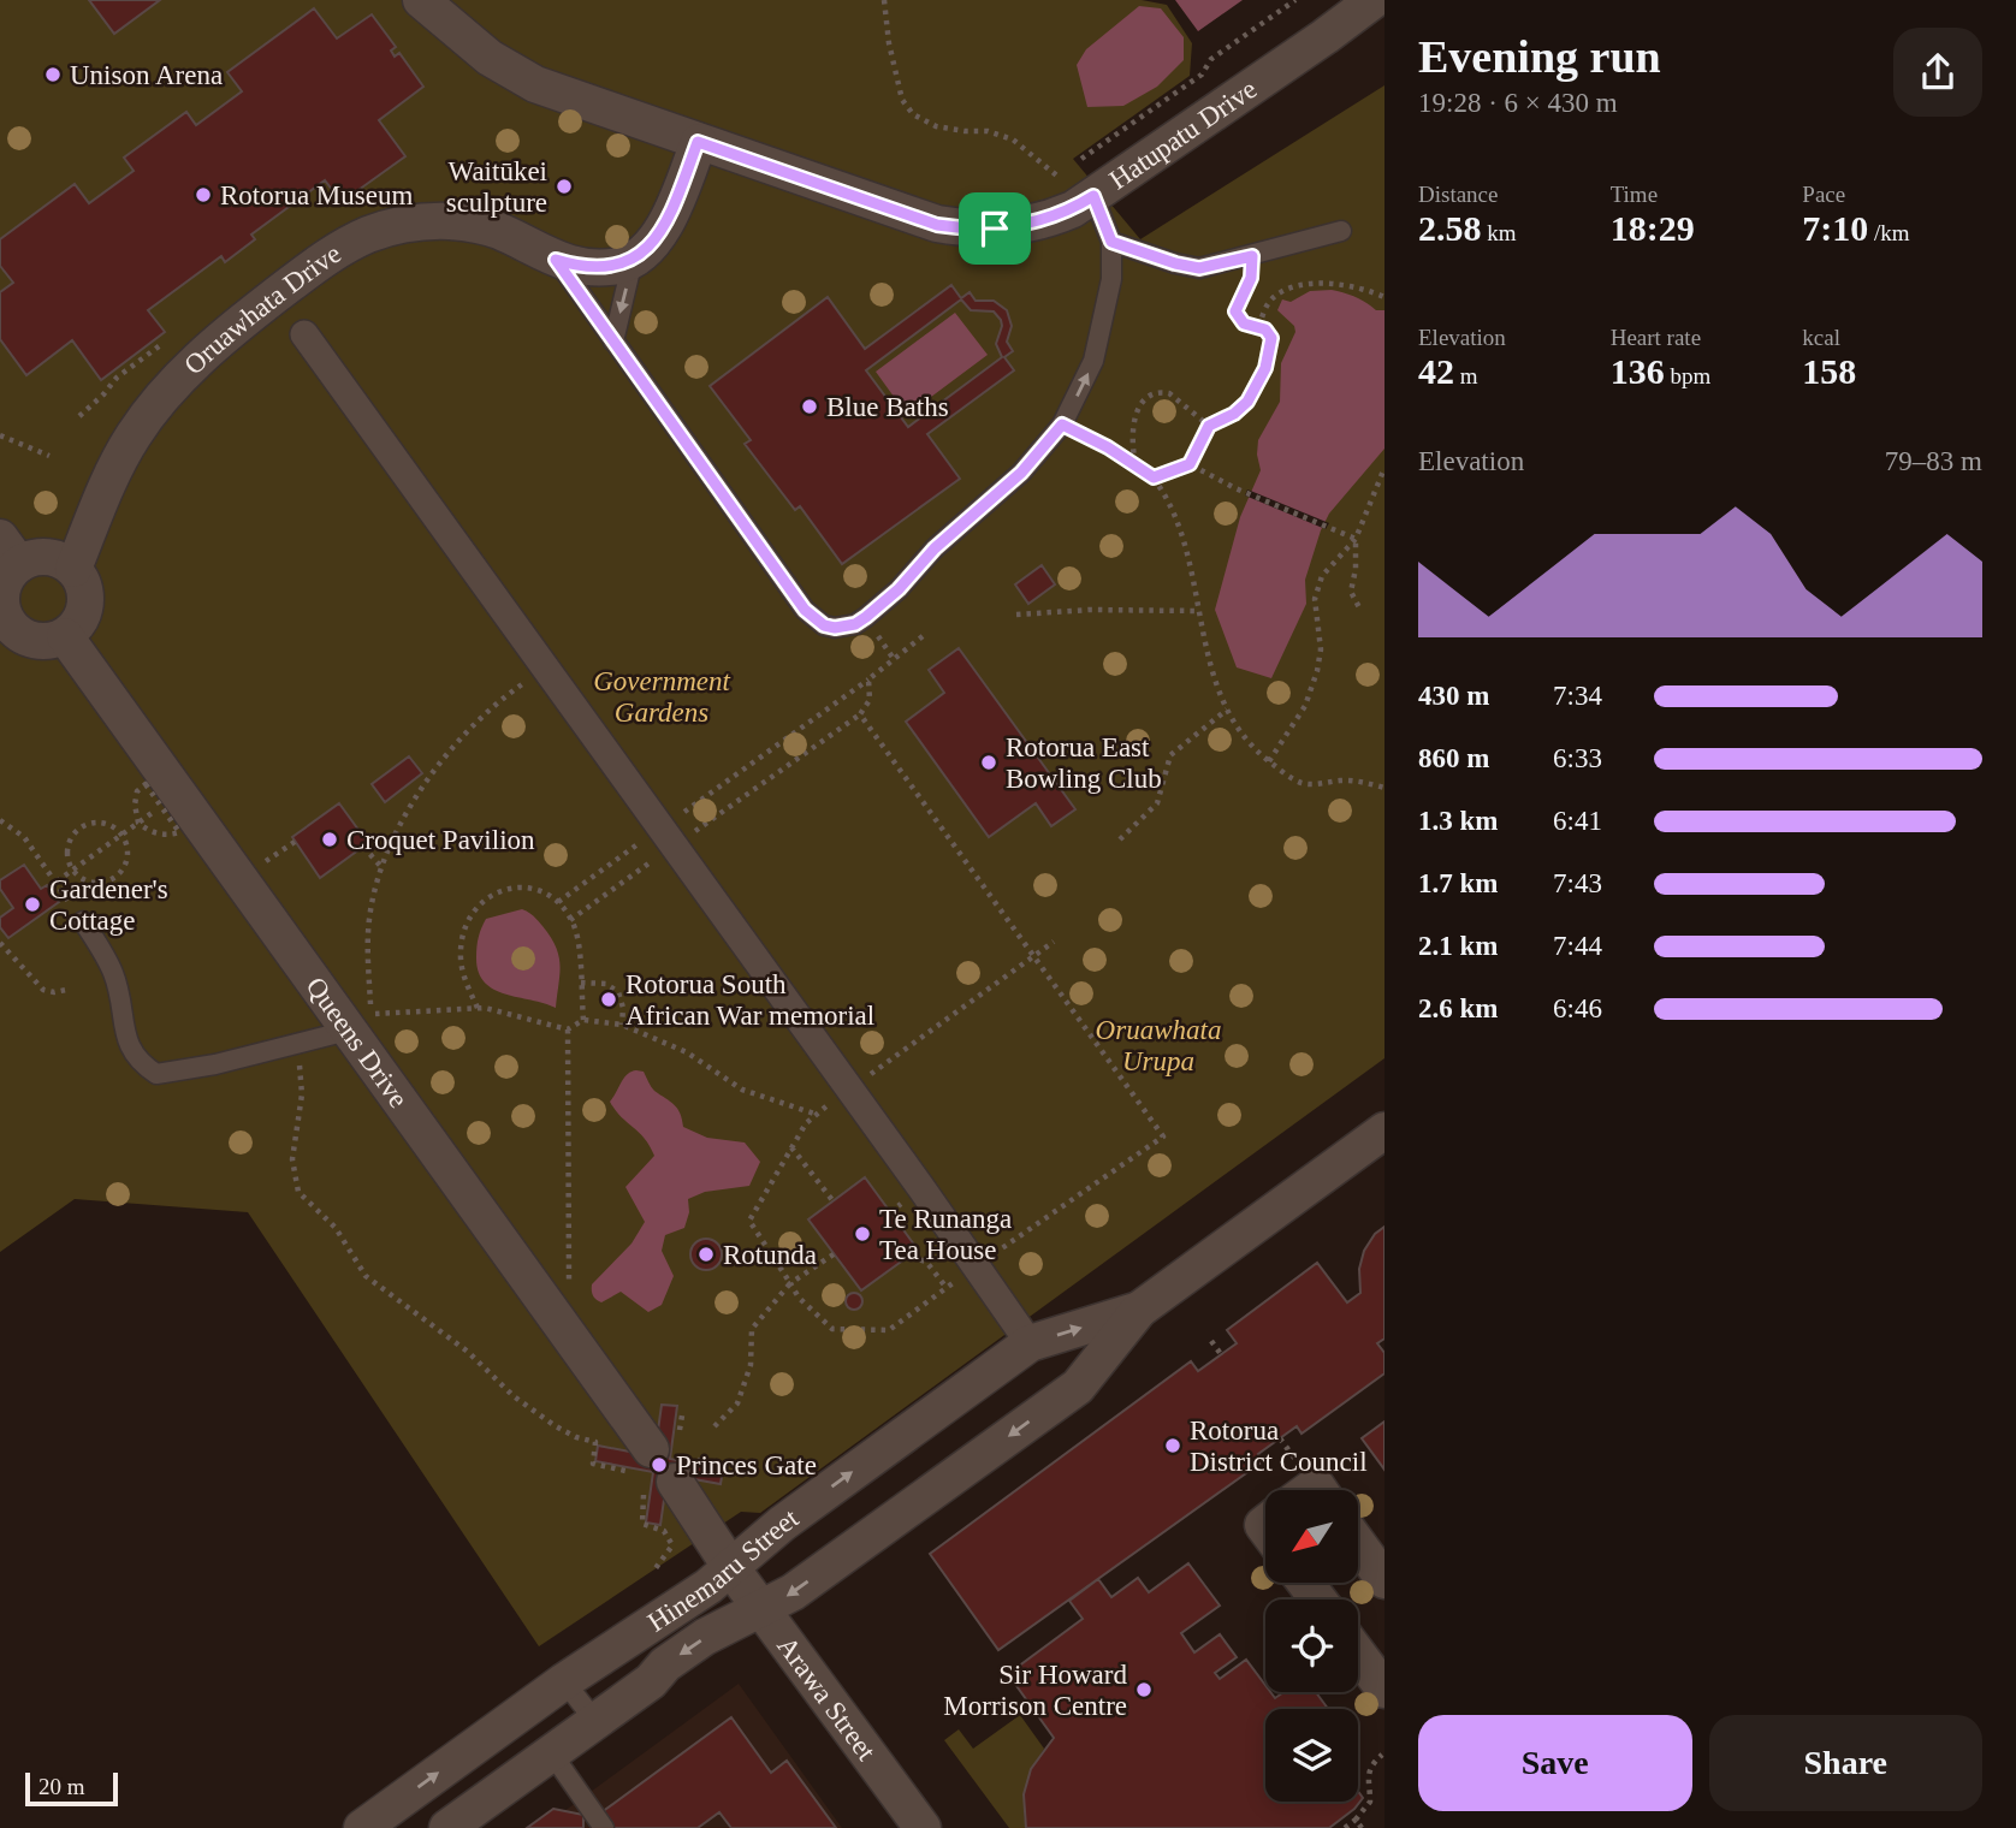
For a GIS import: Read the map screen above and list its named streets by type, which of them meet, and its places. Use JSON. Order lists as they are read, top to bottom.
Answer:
{
  "streets": {
    "street": [
      "Hatupatu Drive",
      "Oruawhata Drive",
      "Queens Drive",
      "Hinemaru Street",
      "Arawa Street"
    ]
  },
  "crossings": [
    ["Oruawhata Drive", "Queens Drive"],
    ["Hinemaru Street", "Arawa Street"]
  ],
  "parks": ["Government Gardens", "Oruawhata Urupa"],
  "places": [
    "Unison Arena",
    "Waitūkei sculpture",
    "Rotorua Museum",
    "Blue Baths",
    "Rotorua East Bowling Club",
    "Croquet Pavilion",
    "Gardener's Cottage",
    "Rotorua South African War memorial",
    "Te Runanga Tea House",
    "Rotunda",
    "Rotorua District Council",
    "Princes Gate",
    "Sir Howard Morrison Centre"
  ],
  "scale_bar": "20 m",
  "north": "bottom left",
  "page": {
    "heading": ["Evening run", "19:28 · 6 × 430 m"],
    "stats": [
      ["Distance", "2.58 km"],
      ["Time", "18:29"],
      ["Pace", "7:10 /km"],
      ["Elevation", "42 m"],
      ["Heart rate", "136 bpm"],
      ["kcal", "158"]
    ],
    "chart": ["Elevation", "79–83 m"],
    "list": [
      {
        "name": "430 m",
        "note": "7:34"
      },
      {
        "name": "860 m",
        "note": "6:33"
      },
      {
        "name": "1.3 km",
        "note": "6:41"
      },
      {
        "name": "1.7 km",
        "note": "7:43"
      },
      {
        "name": "2.1 km",
        "note": "7:44"
      },
      {
        "name": "2.6 km",
        "note": "6:46"
      }
    ],
    "buttons": ["Save", "Share"],
    "scale": "20 m"
  }
}
